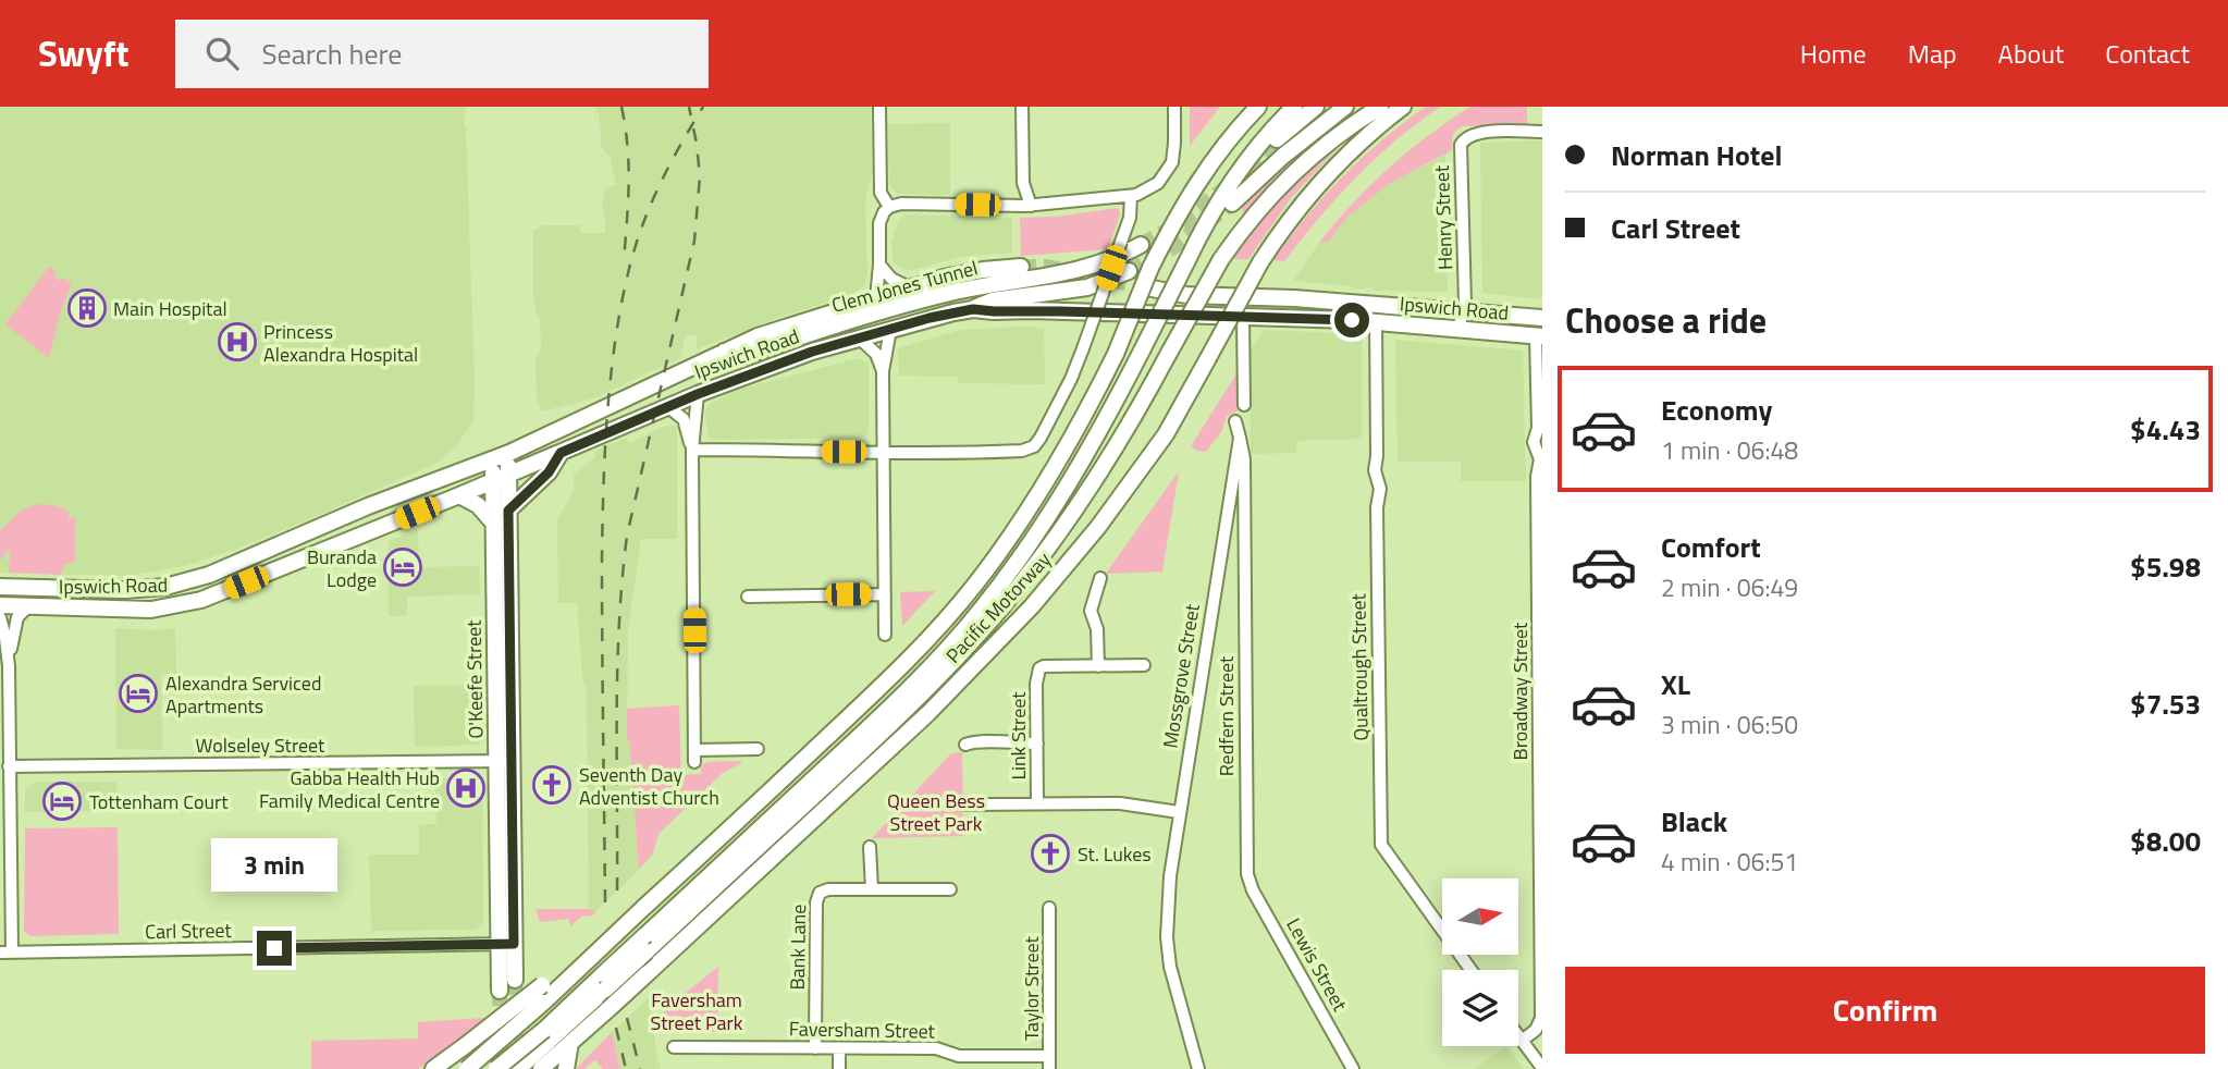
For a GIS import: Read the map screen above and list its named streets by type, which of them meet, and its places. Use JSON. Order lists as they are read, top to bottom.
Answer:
{
  "streets": {
    "highway": [
      "Clem Jones Tunnel",
      "Ipswich Road",
      "Pacific Motorway",
      "O'Keefe Street"
    ],
    "street": [
      "Henry Street",
      "Qualtrough Street",
      "Mossgrove Street",
      "Broadway Street",
      "Redfern Street",
      "Link Street",
      "Wolseley Street",
      "Carl Street",
      "Bank Lane",
      "Lewis Street",
      "Taylor Street",
      "Faversham Street"
    ]
  },
  "crossings": [
    ["Henry Street", "Ipswich Road"],
    ["Clem Jones Tunnel", "Ipswich Road"],
    ["Ipswich Road", "Qualtrough Street"],
    ["Ipswich Road", "O'Keefe Street"],
    ["Ipswich Road", "Broadway Street"],
    ["Mossgrove Street", "Redfern Street"],
    ["O'Keefe Street", "Wolseley Street"],
    ["O'Keefe Street", "Carl Street"],
    ["Redfern Street", "Lewis Street"],
    ["Bank Lane", "Faversham Street"],
    ["Taylor Street", "Faversham Street"]
  ],
  "parks": ["Queen Bess Street Park", "Faversham Street Park"],
  "places": {
    "building": ["Main Hospital"],
    "hospital": ["Princess Alexandra Hospital", "Gabba Health Hub Family Medical Centre"],
    "hotel": ["Buranda Lodge", "Alexandra Serviced Apartments", "Tottenham Court"],
    "church": ["Seventh Day Adventist Church", "St. Lukes"]
  },
  "north": "right",
  "page": {
    "header": "Swyft",
    "search": "Search here",
    "nav": [
      "Home",
      "Map",
      "About",
      "Contact"
    ],
    "banner": ["Norman Hotel", "Carl Street"],
    "heading": "Choose a ride",
    "list": [
      {
        "name": "Economy",
        "note": "1 min · 06:48",
        "value": "$4.43"
      },
      {
        "name": "Comfort",
        "note": "2 min · 06:49",
        "value": "$5.98"
      },
      {
        "name": "XL",
        "note": "3 min · 06:50",
        "value": "$7.53"
      },
      {
        "name": "Black",
        "note": "4 min · 06:51",
        "value": "$8.00"
      }
    ],
    "bubble": "3 min",
    "buttons": "Confirm"
  }
}
